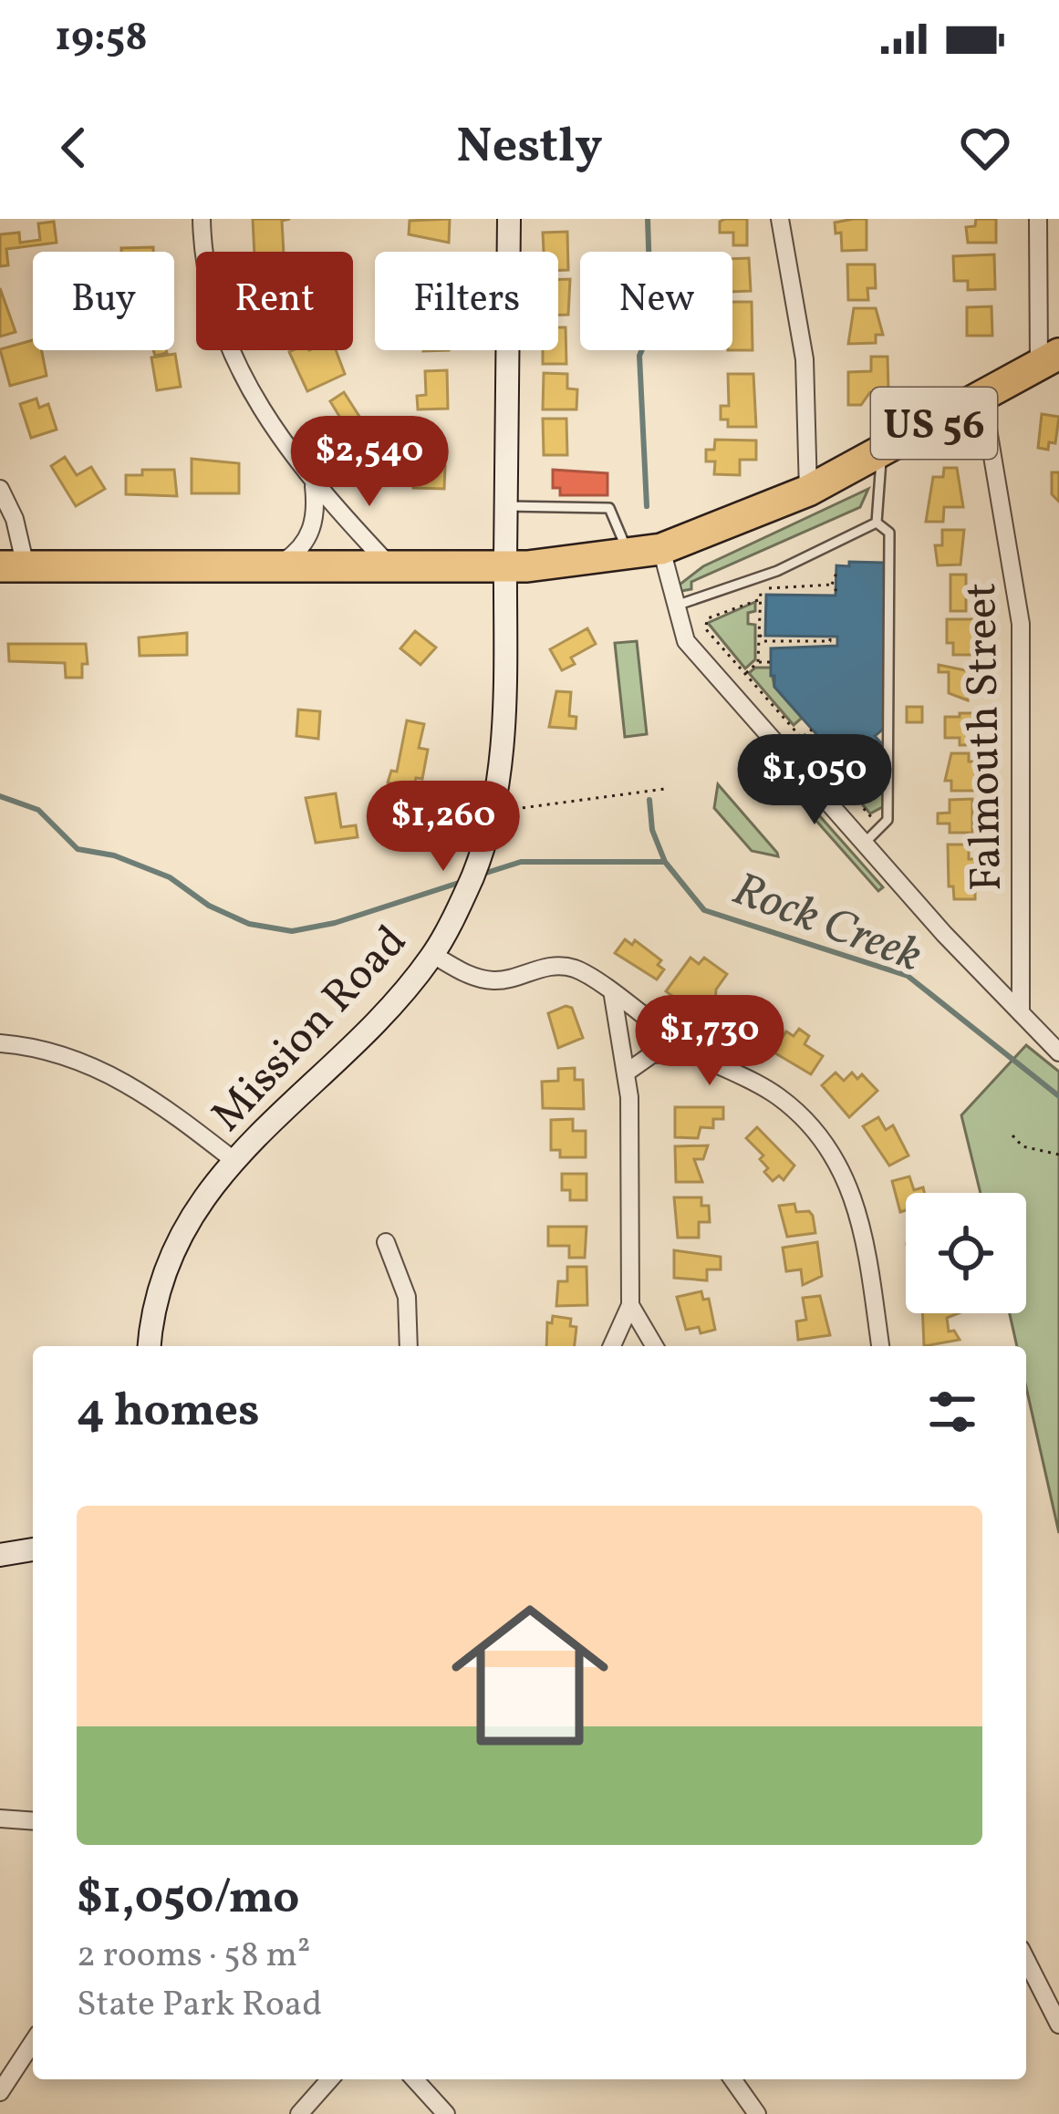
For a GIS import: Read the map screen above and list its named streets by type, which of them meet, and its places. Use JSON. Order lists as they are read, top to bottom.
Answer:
{
  "streets": {
    "highway": ["US 56"],
    "main road": ["Mission Road"],
    "street": ["Falmouth Street"]
  },
  "crossings": [
    ["US 56", "Falmouth Street"],
    ["US 56", "Mission Road"]
  ],
  "water": ["Rock Creek"],
  "page": {
    "status": "19:58",
    "header": "Nestly",
    "chip": [
      "Buy",
      "Rent",
      "Filters",
      "New"
    ],
    "price": [
      "$2,540",
      "$1,050",
      "$1,260",
      "$1,730"
    ],
    "heading": "4 homes",
    "list": [
      {
        "name": "$1,050/mo",
        "note": "2 rooms · 58 m² · State Park Road"
      }
    ]
  }
}
